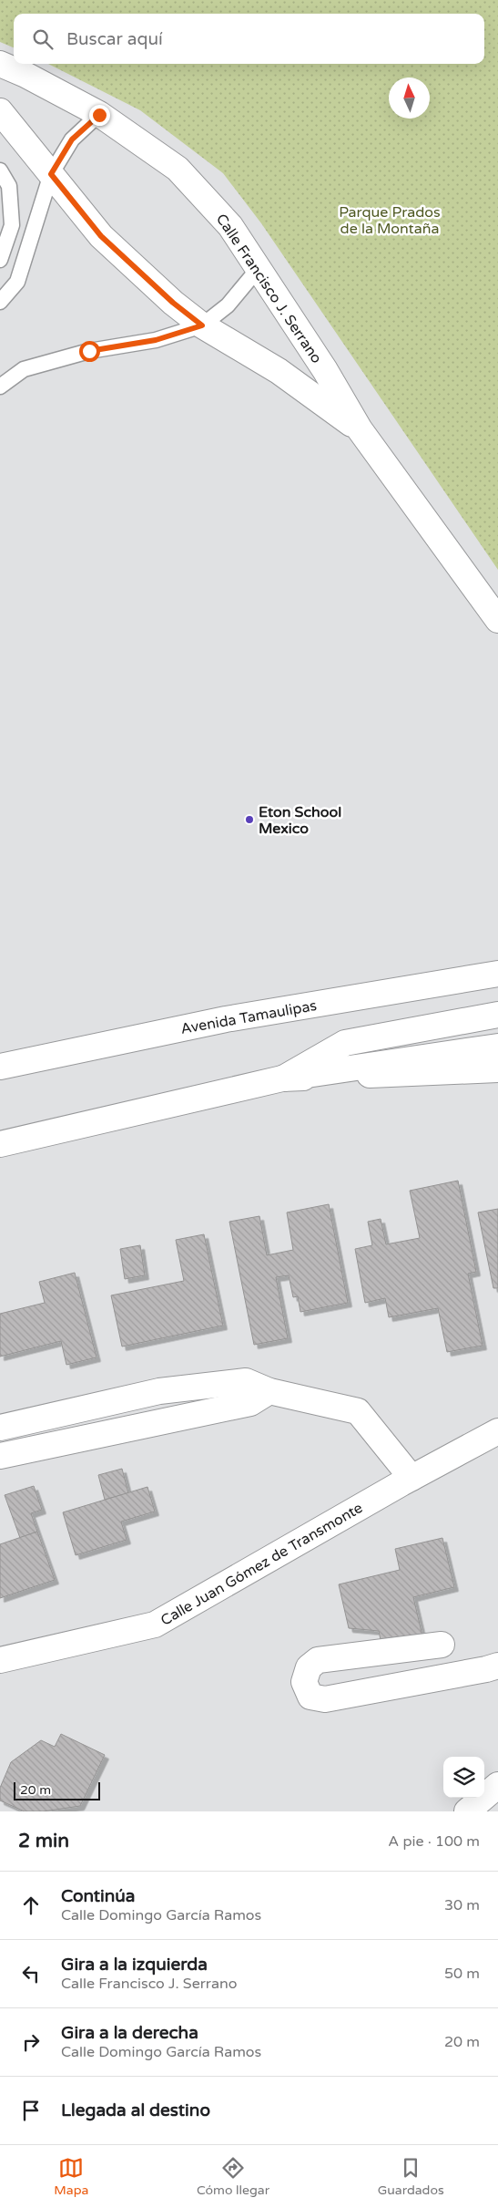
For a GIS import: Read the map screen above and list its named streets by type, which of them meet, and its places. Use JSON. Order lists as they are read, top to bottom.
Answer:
{
  "streets": {
    "main road": ["Calle Francisco J. Serrano", "Avenida Tamaulipas", "Calle Juan Gómez de Transmonte"]
  },
  "parks": ["Parque Prados de la Montaña"],
  "places": ["Eton School Mexico"],
  "scale_bar": "20 m",
  "north": "top",
  "page": {
    "search": "Buscar aquí",
    "scale": "20 m",
    "heading": ["2 min", "A pie · 100 m"],
    "list": [
      ["Continúa", "Calle Domingo García Ramos", "30 m"],
      ["Gira a la izquierda", "Calle Francisco J. Serrano", "50 m"],
      ["Gira a la derecha", "Calle Domingo García Ramos", "20 m"],
      "Llegada al destino"
    ],
    "nav": ["Mapa", "Cómo llegar", "Guardados"]
  }
}
